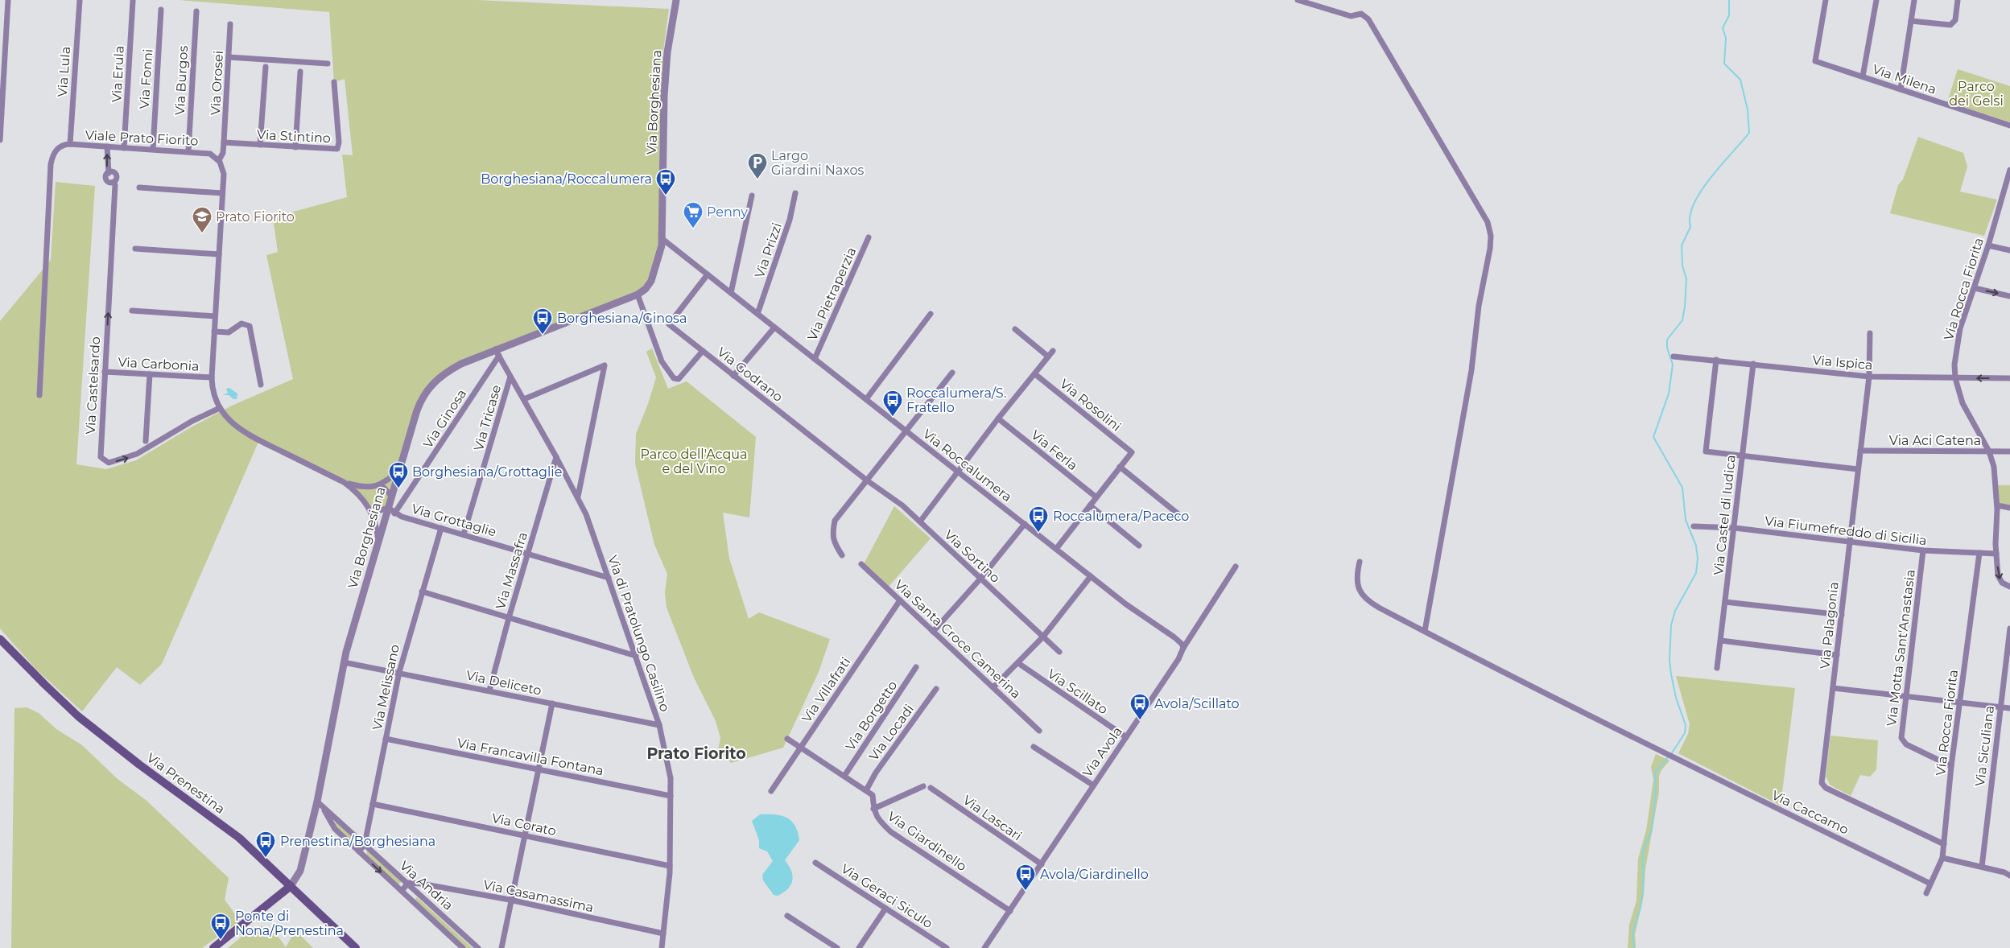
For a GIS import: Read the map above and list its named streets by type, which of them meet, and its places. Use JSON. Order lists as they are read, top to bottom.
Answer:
{
  "streets": {
    "main road": ["Via Prenestina"],
    "street": [
      "Via Lula",
      "Via Erula",
      "Via Fonni",
      "Via Milena",
      "Via Burgos",
      "Via Orosei",
      "Via Borghesiana",
      "Via Stintino",
      "Viale Prato Fiorito",
      "Via Prizzi",
      "Via Rocca Fiorita",
      "Via Pietraperzia",
      "Via Ispica",
      "Via Carbonia",
      "Via Godrano",
      "Via Castelsardo",
      "Via Rosolini",
      "Via Tricase",
      "Via Ginosa",
      "Via Aci Catena",
      "Via Ferla",
      "Via Roccalumera",
      "Via Castel di Iudica",
      "Via Grottaglie",
      "Via Fiumefreddo di Sicilia",
      "Via Sortino",
      "Via Massafra",
      "Via Palagonia",
      "Via di Pratolungo Casilino",
      "Via Santa Croce Camerina",
      "Via Motta Sant'Anastasia",
      "Via Deliceto",
      "Via Melissano",
      "Via Villafrati",
      "Via Scillato",
      "Via Borgetto",
      "Via Locadi",
      "Via Siculiana",
      "Via Avola",
      "Via Francavilla Fontana",
      "Via Caccamo",
      "Via Lascari",
      "Via Corato",
      "Via Giardinello",
      "Via Andria",
      "Via Casamassima",
      "Via Geraci Siculo"
    ]
  },
  "crossings": [
    ["Via Lula", "Viale Prato Fiorito"],
    ["Via Erula", "Viale Prato Fiorito"],
    ["Via Fonni", "Viale Prato Fiorito"],
    ["Via Burgos", "Viale Prato Fiorito"],
    ["Via Orosei", "Via Stintino"],
    ["Via Borghesiana", "Via Ginosa"],
    ["Via Borghesiana", "Via Roccalumera"],
    ["Via Borghesiana", "Via Grottaglie"],
    ["Via Borghesiana", "Via di Pratolungo Casilino"],
    ["Via Borghesiana", "Via Deliceto"],
    ["Via Borghesiana", "Via Prenestina"],
    ["Via Borghesiana", "Via Andria"],
    ["Viale Prato Fiorito", "Via Castelsardo"],
    ["Via Prizzi", "Via Roccalumera"],
    ["Via Rocca Fiorita", "Via Ispica"],
    ["Via Rocca Fiorita", "Via Aci Catena"],
    ["Via Rocca Fiorita", "Via Fiumefreddo di Sicilia"],
    ["Via Rocca Fiorita", "Via Palagonia"],
    ["Via Rocca Fiorita", "Via Motta Sant'Anastasia"],
    ["Via Rocca Fiorita", "Via Caccamo"],
    ["Via Pietraperzia", "Via Roccalumera"],
    ["Via Ispica", "Via Castel di Iudica"],
    ["Via Ispica", "Via Palagonia"],
    ["Via Carbonia", "Via Castelsardo"],
    ["Via Godrano", "Via Roccalumera"],
    ["Via Godrano", "Via Sortino"],
    ["Via Tricase", "Via Grottaglie"],
    ["Via Tricase", "Via di Pratolungo Casilino"],
    ["Via Ginosa", "Via Grottaglie"],
    ["Via Ginosa", "Via di Pratolungo Casilino"],
    ["Via Aci Catena", "Via Palagonia"],
    ["Via Roccalumera", "Via Avola"],
    ["Via Castel di Iudica", "Via Fiumefreddo di Sicilia"],
    ["Via Grottaglie", "Via Massafra"],
    ["Via Grottaglie", "Via di Pratolungo Casilino"],
    ["Via Grottaglie", "Via Melissano"],
    ["Via Fiumefreddo di Sicilia", "Via Palagonia"],
    ["Via Fiumefreddo di Sicilia", "Via Motta Sant'Anastasia"],
    ["Via Massafra", "Via di Pratolungo Casilino"],
    ["Via Massafra", "Via Deliceto"],
    ["Via di Pratolungo Casilino", "Via Deliceto"],
    ["Via di Pratolungo Casilino", "Via Francavilla Fontana"],
    ["Via di Pratolungo Casilino", "Via Corato"],
    ["Via di Pratolungo Casilino", "Via Casamassima"],
    ["Via Santa Croce Camerina", "Via Villafrati"],
    ["Via Deliceto", "Via Melissano"],
    ["Via Melissano", "Via Francavilla Fontana"],
    ["Via Melissano", "Via Corato"],
    ["Via Melissano", "Via Andria"],
    ["Via Scillato", "Via Avola"],
    ["Via Locadi", "Via Giardinello"],
    ["Via Avola", "Via Lascari"],
    ["Via Avola", "Via Giardinello"],
    ["Via Andria", "Via Casamassima"]
  ],
  "districts": ["Prato Fiorito"],
  "parks": ["Parco dei Gelsi", "Parco dell'Acqua e del Vino"],
  "places": {
    "parking": ["Largo Giardini Naxos"],
    "bus stop": [
      "Borghesiana/Roccalumera",
      "Borghesiana/Ginosa",
      "Roccalumera/S. Fratello",
      "Borghesiana/Grottaglie",
      "Roccalumera/Paceco",
      "Avola/Scillato",
      "Prenestina/Borghesiana",
      "Avola/Giardinello",
      "Ponte di Nona/Prenestina"
    ],
    "supermarket": ["Penny"],
    "school or university": ["Prato Fiorito"]
  }
}
